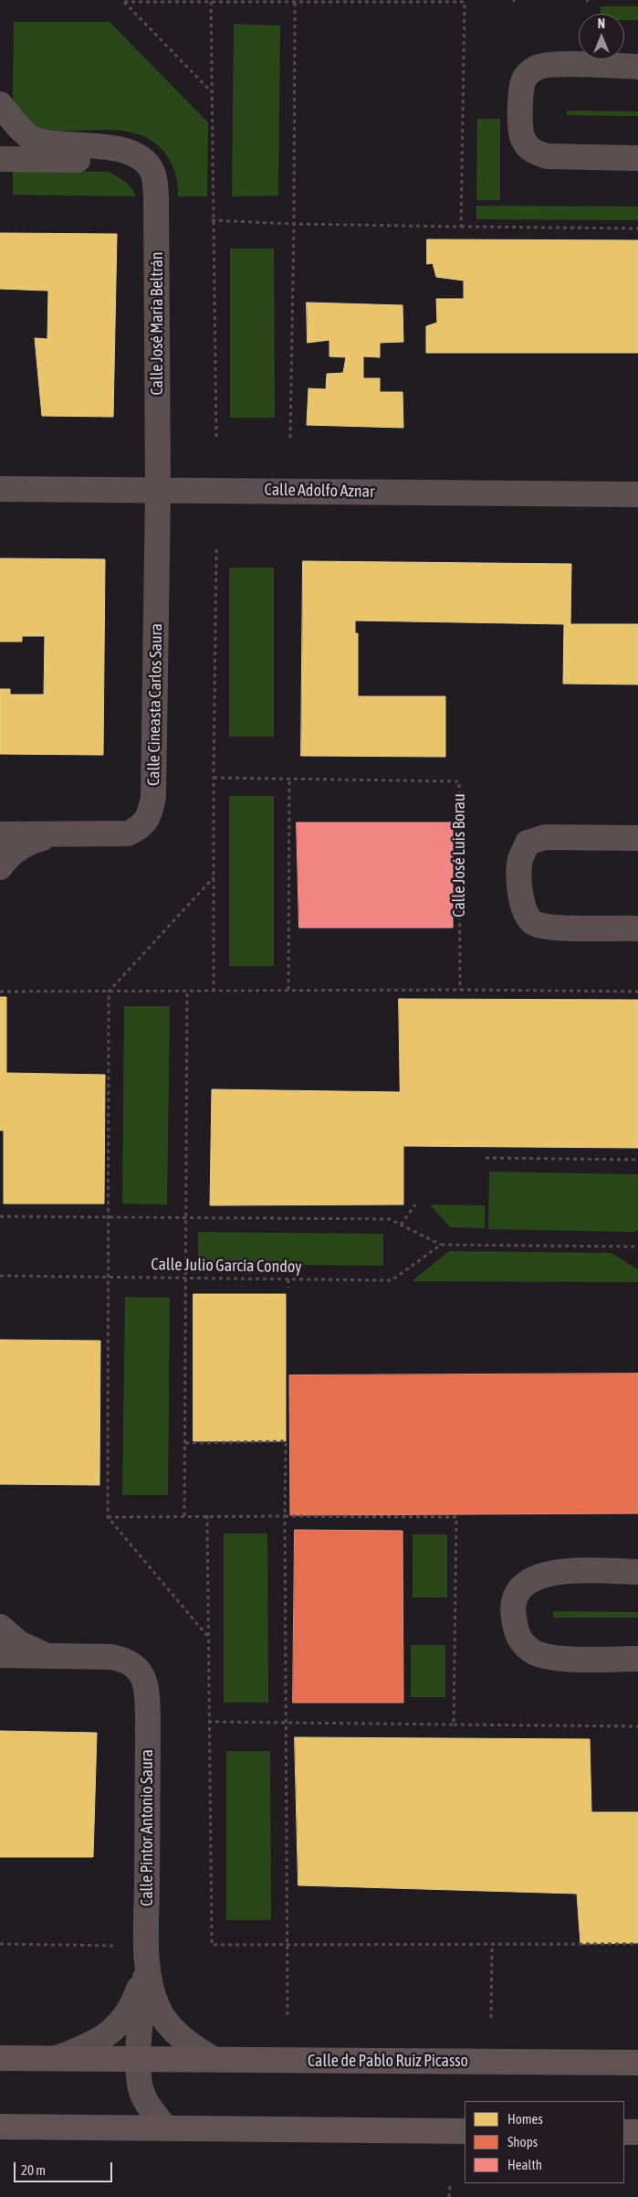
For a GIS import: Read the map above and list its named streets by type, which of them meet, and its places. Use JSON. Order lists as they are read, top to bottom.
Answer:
{
  "streets": {
    "main road": ["Calle de Pablo Ruiz Picasso"],
    "street": [
      "Calle José María Beltrán",
      "Calle Adolfo Aznar",
      "Calle Cineasta Carlos Saura",
      "Calle Pintor Antonio Saura"
    ],
    "path": ["Calle José Luis Borau", "Calle Julio García Condoy"]
  },
  "crossings": [
    ["Calle José María Beltrán", "Calle Adolfo Aznar"],
    ["Calle José María Beltrán", "Calle Cineasta Carlos Saura"],
    ["Calle Adolfo Aznar", "Calle Cineasta Carlos Saura"],
    ["Calle Pintor Antonio Saura", "Calle de Pablo Ruiz Picasso"]
  ],
  "legend": ["Homes", "Shops", "Health"],
  "scale_bar": "20 m",
  "north": "top"
}
